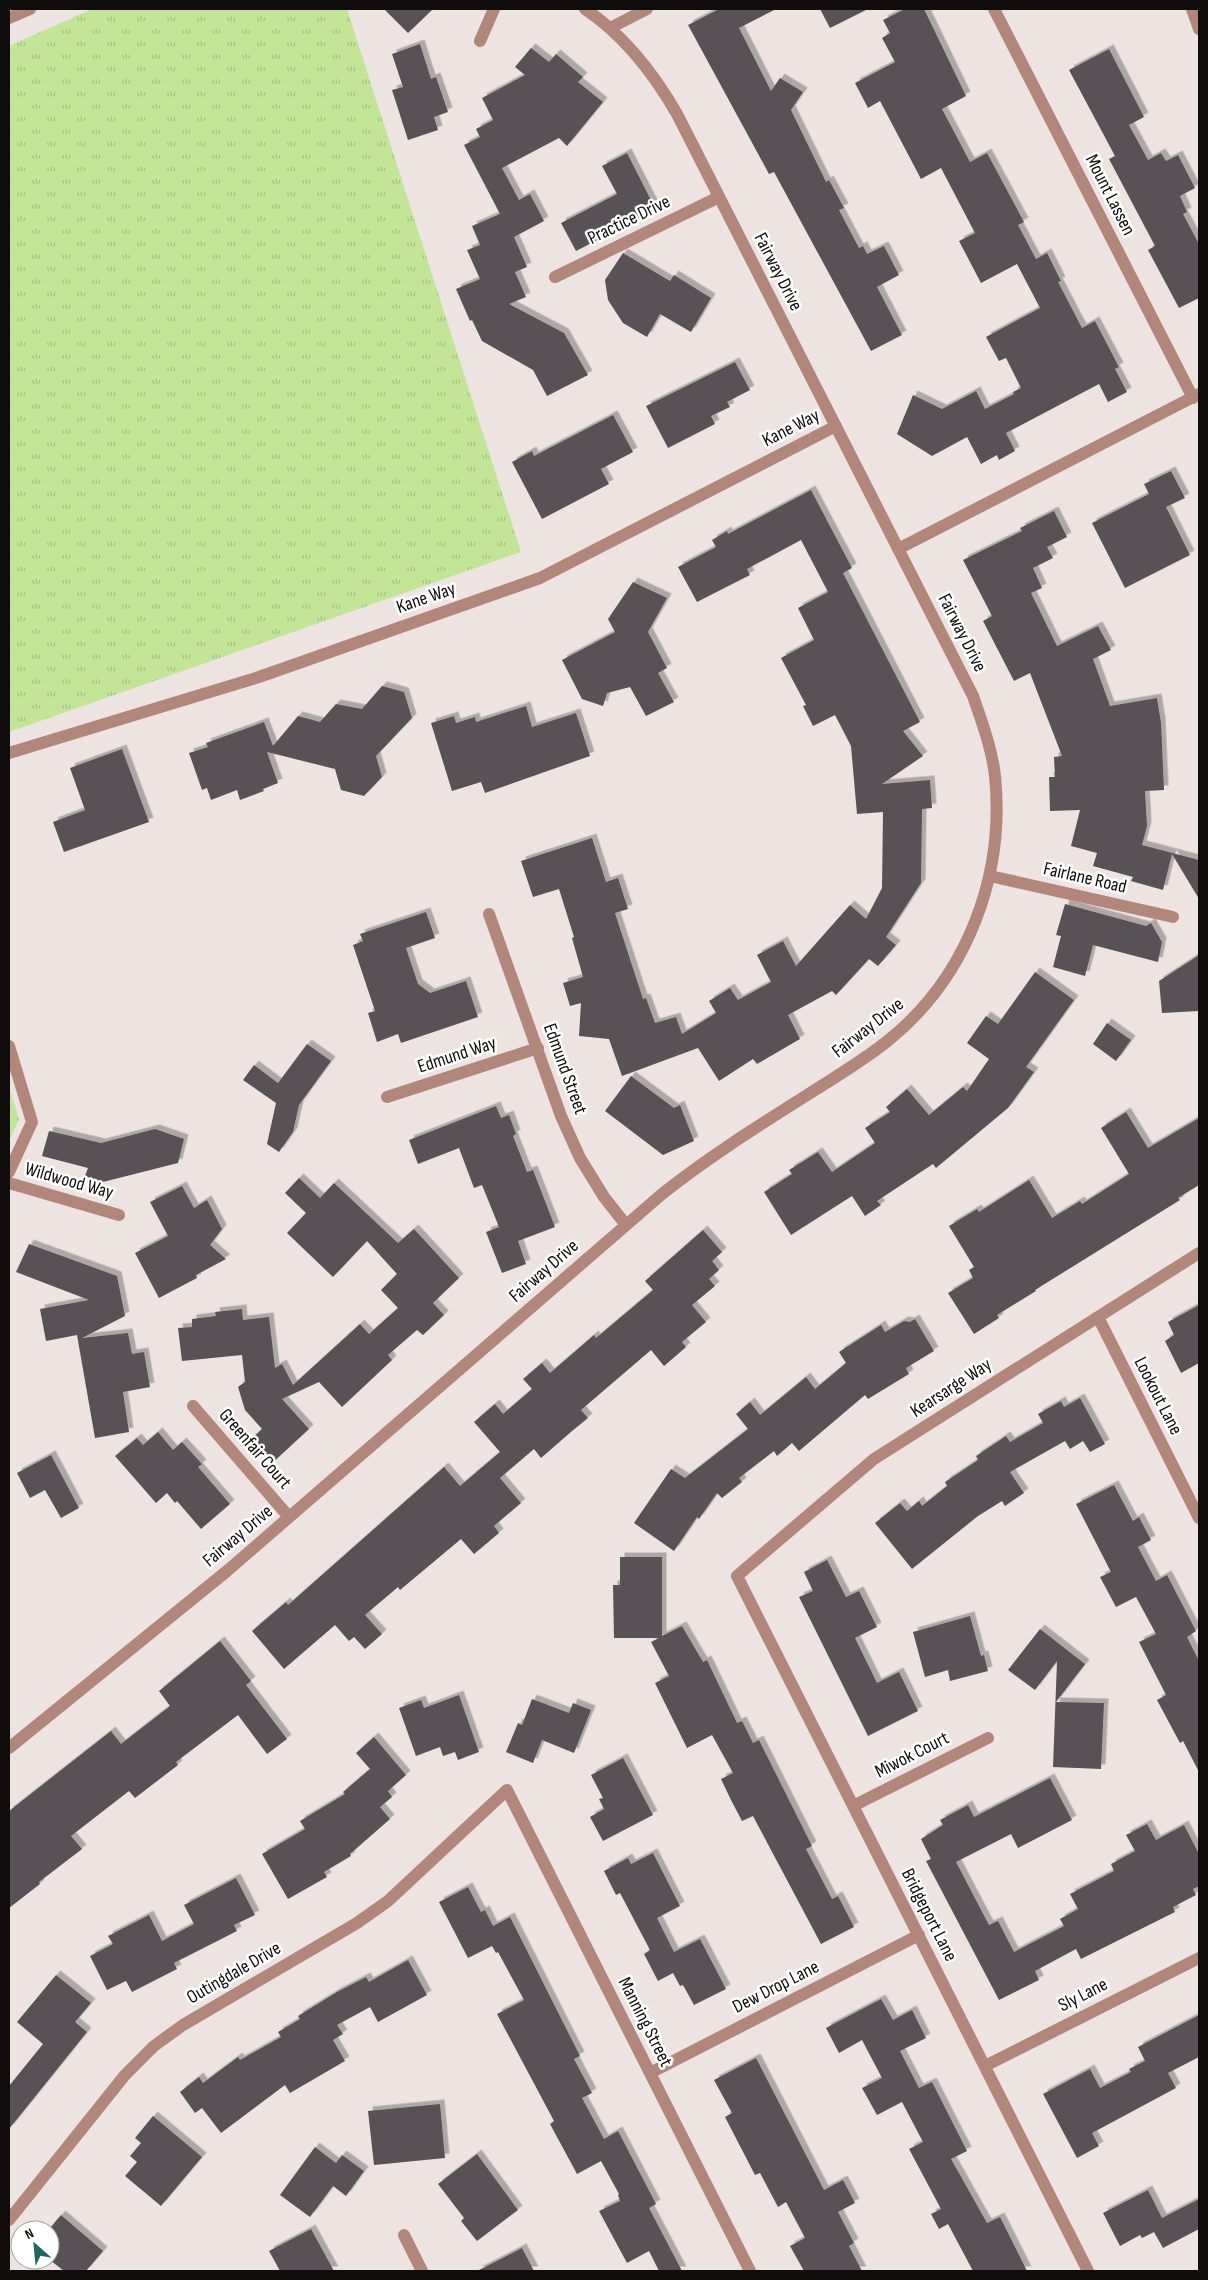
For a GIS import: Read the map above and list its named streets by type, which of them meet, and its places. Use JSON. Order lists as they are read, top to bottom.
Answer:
{
  "streets": {
    "street": [
      "Mount Lassen",
      "Practice Drive",
      "Fairway Drive",
      "Kane Way",
      "Fairlane Road",
      "Edmund Way",
      "Edmund Street",
      "Wildwood Way",
      "Kearsarge Way",
      "Lookout Lane",
      "Greenfair Court",
      "Miwok Court",
      "Bridgeport Lane",
      "Outingdale Drive",
      "Dew Drop Lane",
      "Sly Lane",
      "Manning Street"
    ]
  },
  "crossings": [
    ["Practice Drive", "Fairway Drive"],
    ["Fairway Drive", "Kane Way"],
    ["Fairway Drive", "Fairlane Road"],
    ["Fairway Drive", "Edmund Street"],
    ["Fairway Drive", "Greenfair Court"],
    ["Edmund Way", "Edmund Street"],
    ["Kearsarge Way", "Lookout Lane"],
    ["Kearsarge Way", "Bridgeport Lane"],
    ["Miwok Court", "Bridgeport Lane"],
    ["Bridgeport Lane", "Dew Drop Lane"],
    ["Bridgeport Lane", "Sly Lane"],
    ["Outingdale Drive", "Manning Street"],
    ["Dew Drop Lane", "Manning Street"]
  ],
  "north": "top left"
}
